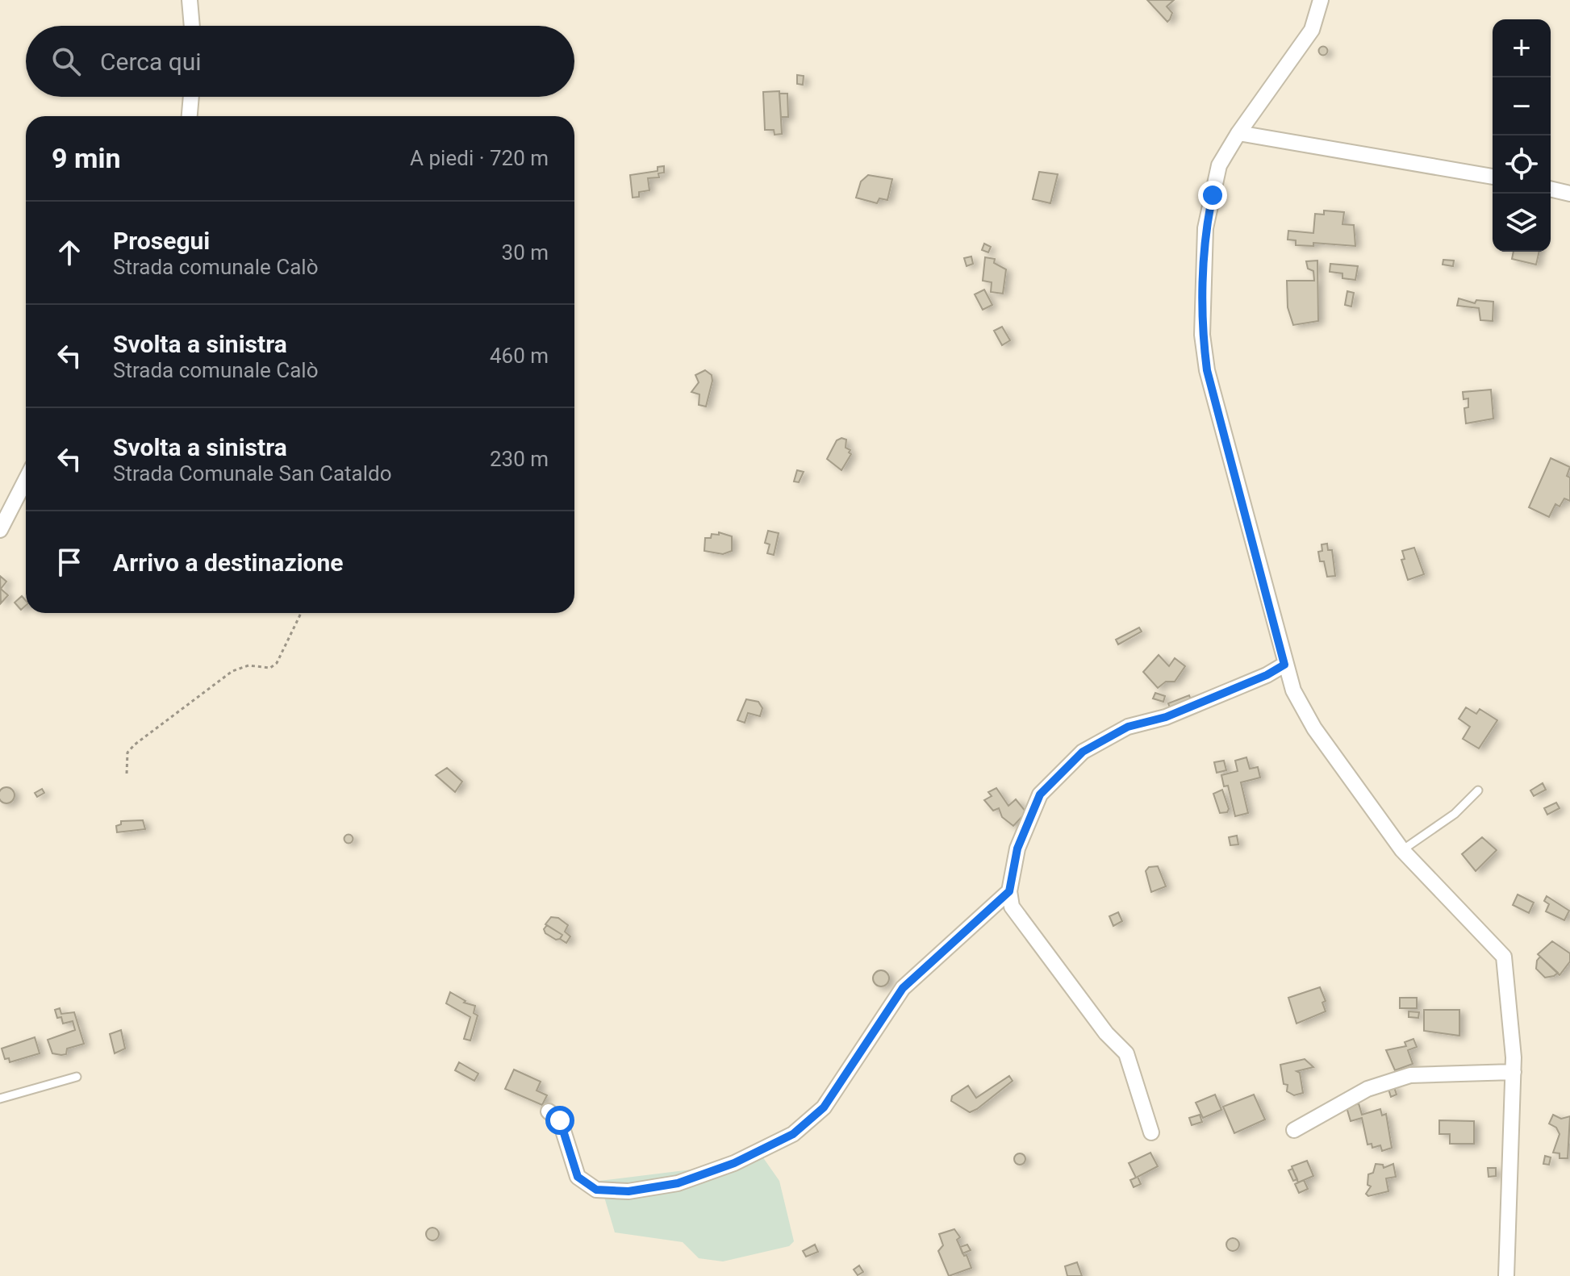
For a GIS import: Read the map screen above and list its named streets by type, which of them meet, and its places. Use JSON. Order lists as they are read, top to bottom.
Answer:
{
  "page": {
    "map_buttons": ["+", "−"],
    "search": "Cerca qui",
    "heading": ["9 min", "A piedi · 720 m"],
    "list": [
      ["Prosegui", "Strada comunale Calò", "30 m"],
      ["Svolta a sinistra", "Strada comunale Calò", "460 m"],
      ["Svolta a sinistra", "Strada Comunale San Cataldo", "230 m"],
      "Arrivo a destinazione"
    ]
  }
}
